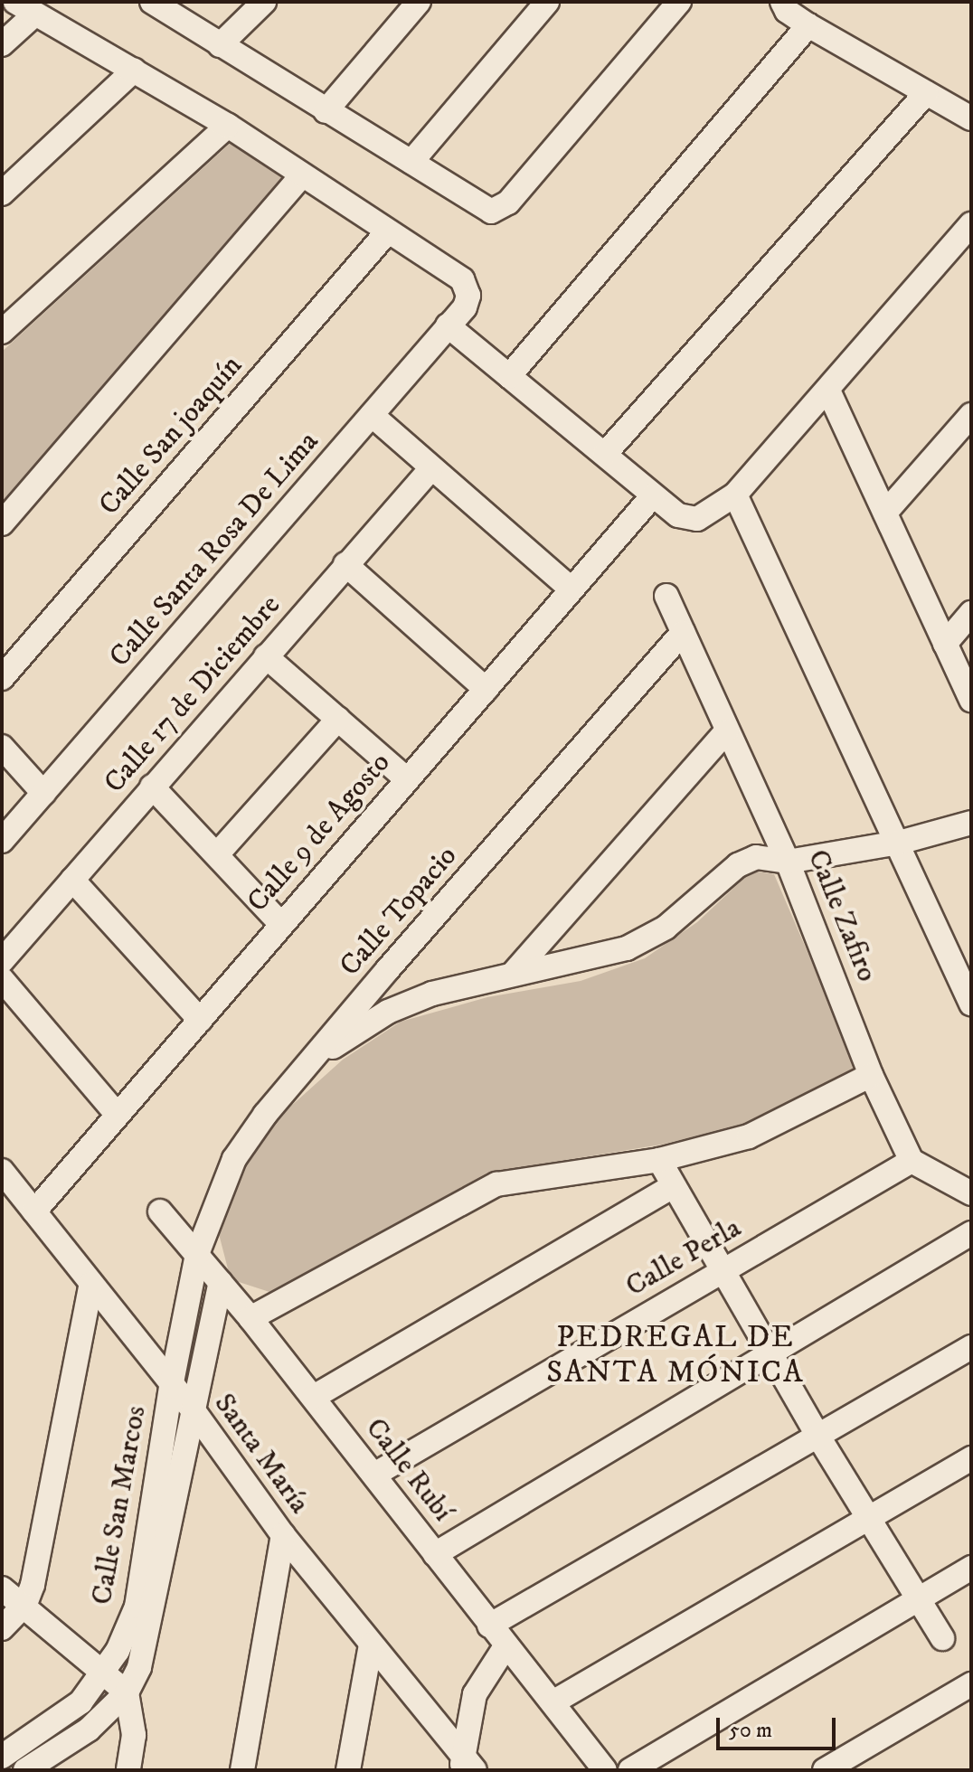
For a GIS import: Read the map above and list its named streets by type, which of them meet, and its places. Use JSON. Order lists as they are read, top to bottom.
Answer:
{
  "streets": {
    "street": [
      "Calle San joaquín",
      "Calle Santa Rosa De Lima",
      "Calle 17 de Diciembre",
      "Calle 9 de Agosto",
      "Calle Topacio",
      "Calle Zafiro",
      "Calle Perla",
      "Santa María",
      "Calle Rubí",
      "Calle San Marcos"
    ]
  },
  "crossings": [
    ["Calle San joaquín", "Calle Santa Rosa De Lima"],
    ["Calle 9 de Agosto", "Santa María"],
    ["Calle Topacio", "Calle Zafiro"],
    ["Calle Topacio", "Calle Rubí"],
    ["Calle Topacio", "Calle San Marcos"],
    ["Calle Zafiro", "Calle Perla"],
    ["Calle Perla", "Calle Rubí"],
    ["Santa María", "Calle San Marcos"],
    ["Calle Rubí", "Calle San Marcos"]
  ],
  "districts": ["PEDREGAL DE SANTA MÓNICA"],
  "scale_bar": "50 m"
}
